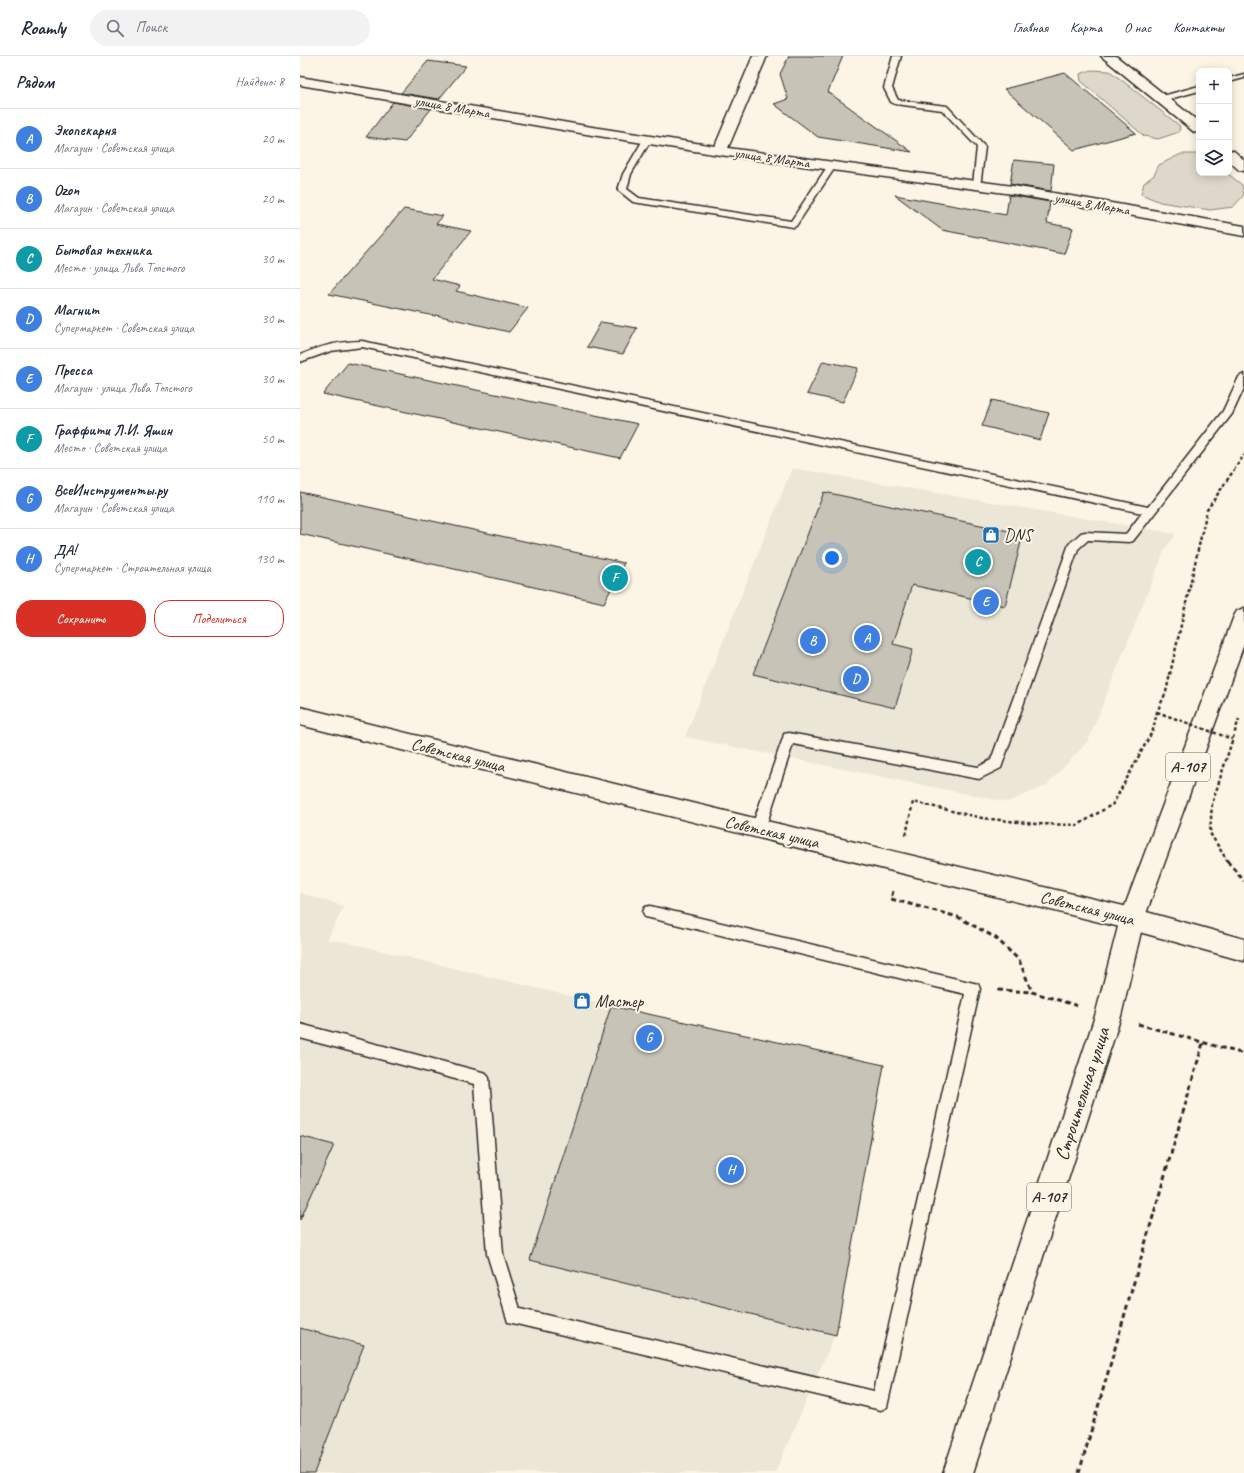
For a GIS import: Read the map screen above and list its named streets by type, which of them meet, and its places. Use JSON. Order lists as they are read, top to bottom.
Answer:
{
  "streets": {
    "main road": [
      "улица 8 Марта",
      "Советская улица",
      "А-107",
      "Строительная улица"
    ]
  },
  "crossings": [
    ["Советская улица", "А-107"],
    ["Советская улица", "Строительная улица"],
    ["А-107", "Строительная улица"]
  ],
  "places": {
    "shop": ["DNS", "Мастер"]
  },
  "page": {
    "header": "Roamly",
    "search": "Поиск",
    "nav": [
      "Главная",
      "Карта",
      "О нас",
      "Контакты"
    ],
    "heading": ["Рядом", "Найдено: 8"],
    "map_buttons": ["+", "−"],
    "list": [
      {
        "mark": "A",
        "name": "Экопекарня",
        "note": "Магазин · Советская улица",
        "value": "20 m"
      },
      {
        "mark": "B",
        "name": "Ozon",
        "note": "Магазин · Советская улица",
        "value": "20 m"
      },
      {
        "mark": "C",
        "name": "Бытовая техника",
        "note": "Место · улица Льва Толстого",
        "value": "30 m"
      },
      {
        "mark": "D",
        "name": "Магнит",
        "note": "Супермаркет · Советская улица",
        "value": "30 m"
      },
      {
        "mark": "E",
        "name": "Пресса",
        "note": "Магазин · улица Льва Толстого",
        "value": "30 m"
      },
      {
        "mark": "F",
        "name": "Граффити Л.И. Яшин",
        "note": "Место · Советская улица",
        "value": "50 m"
      },
      {
        "mark": "G",
        "name": "ВсеИнструменты.ру",
        "note": "Магазин · Советская улица",
        "value": "110 m"
      },
      {
        "mark": "H",
        "name": "ДА!",
        "note": "Супермаркет · Строительная улица",
        "value": "130 m"
      }
    ],
    "pins": [
      "C",
      "F",
      "E",
      "A",
      "B",
      "D",
      "G",
      "H"
    ],
    "buttons": ["Сохранить", "Поделиться"]
  }
}
